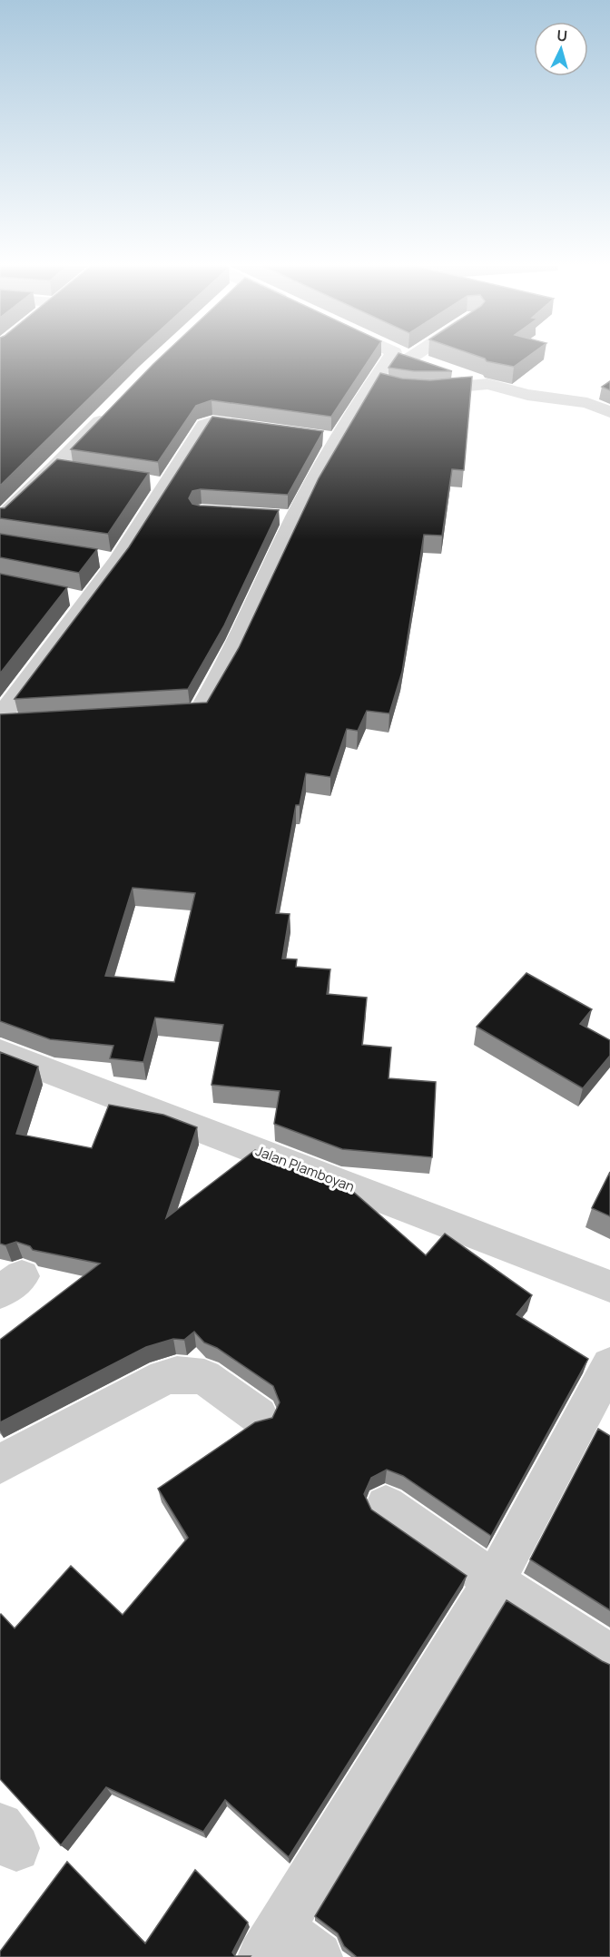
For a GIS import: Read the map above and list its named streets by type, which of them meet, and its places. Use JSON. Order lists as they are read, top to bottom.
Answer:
{
  "streets": {
    "street": ["Jalan Plamboyan"]
  },
  "north": "top"
}
